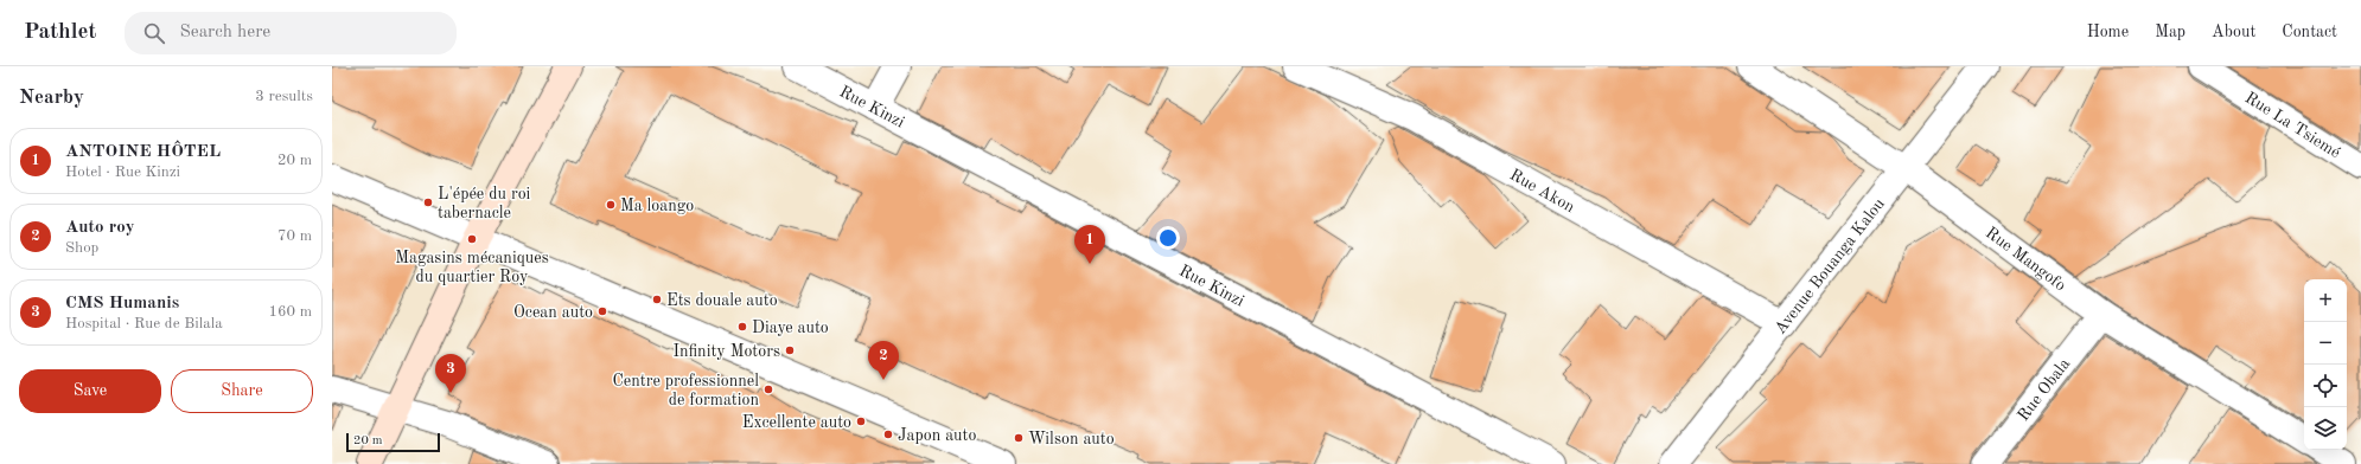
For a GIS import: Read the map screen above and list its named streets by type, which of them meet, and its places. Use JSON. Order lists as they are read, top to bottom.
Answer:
{
  "streets": {
    "street": [
      "Rue Kinzi",
      "Rue La Tsiemé",
      "Rue Akon",
      "Rue Mangofo",
      "Avenue Bouanga Kalou",
      "Rue Obala"
    ]
  },
  "crossings": [
    ["Rue Akon", "Avenue Bouanga Kalou"],
    ["Rue Mangofo", "Avenue Bouanga Kalou"],
    ["Rue Mangofo", "Rue Obala"]
  ],
  "places": [
    "L'épée du roi tabernacle",
    "Ma loango",
    "Magasins mécaniques du quartier Roy",
    "Ets douale auto",
    "Ocean auto",
    "Diaye auto",
    "Infinity Motors",
    "Centre professionnel de formation",
    "Excellente auto",
    "Japon auto",
    "Wilson auto"
  ],
  "scale_bar": "20 m",
  "page": {
    "header": "Pathlet",
    "search": "Search here",
    "nav": [
      "Home",
      "Map",
      "About",
      "Contact"
    ],
    "heading": ["Nearby", "3 results"],
    "list": [
      {
        "mark": "1",
        "name": "ANTOINE HÔTEL",
        "note": "Hotel · Rue Kinzi",
        "value": "20 m"
      },
      {
        "mark": "2",
        "name": "Auto roy",
        "note": "Shop",
        "value": "70 m"
      },
      {
        "mark": "3",
        "name": "CMS Humanis",
        "note": "Hospital · Rue de Bilala",
        "value": "160 m"
      }
    ],
    "pins": ["1", "2", "3"],
    "map_buttons": ["+", "−"],
    "buttons": ["Save", "Share"],
    "scale": "20 m"
  }
}
